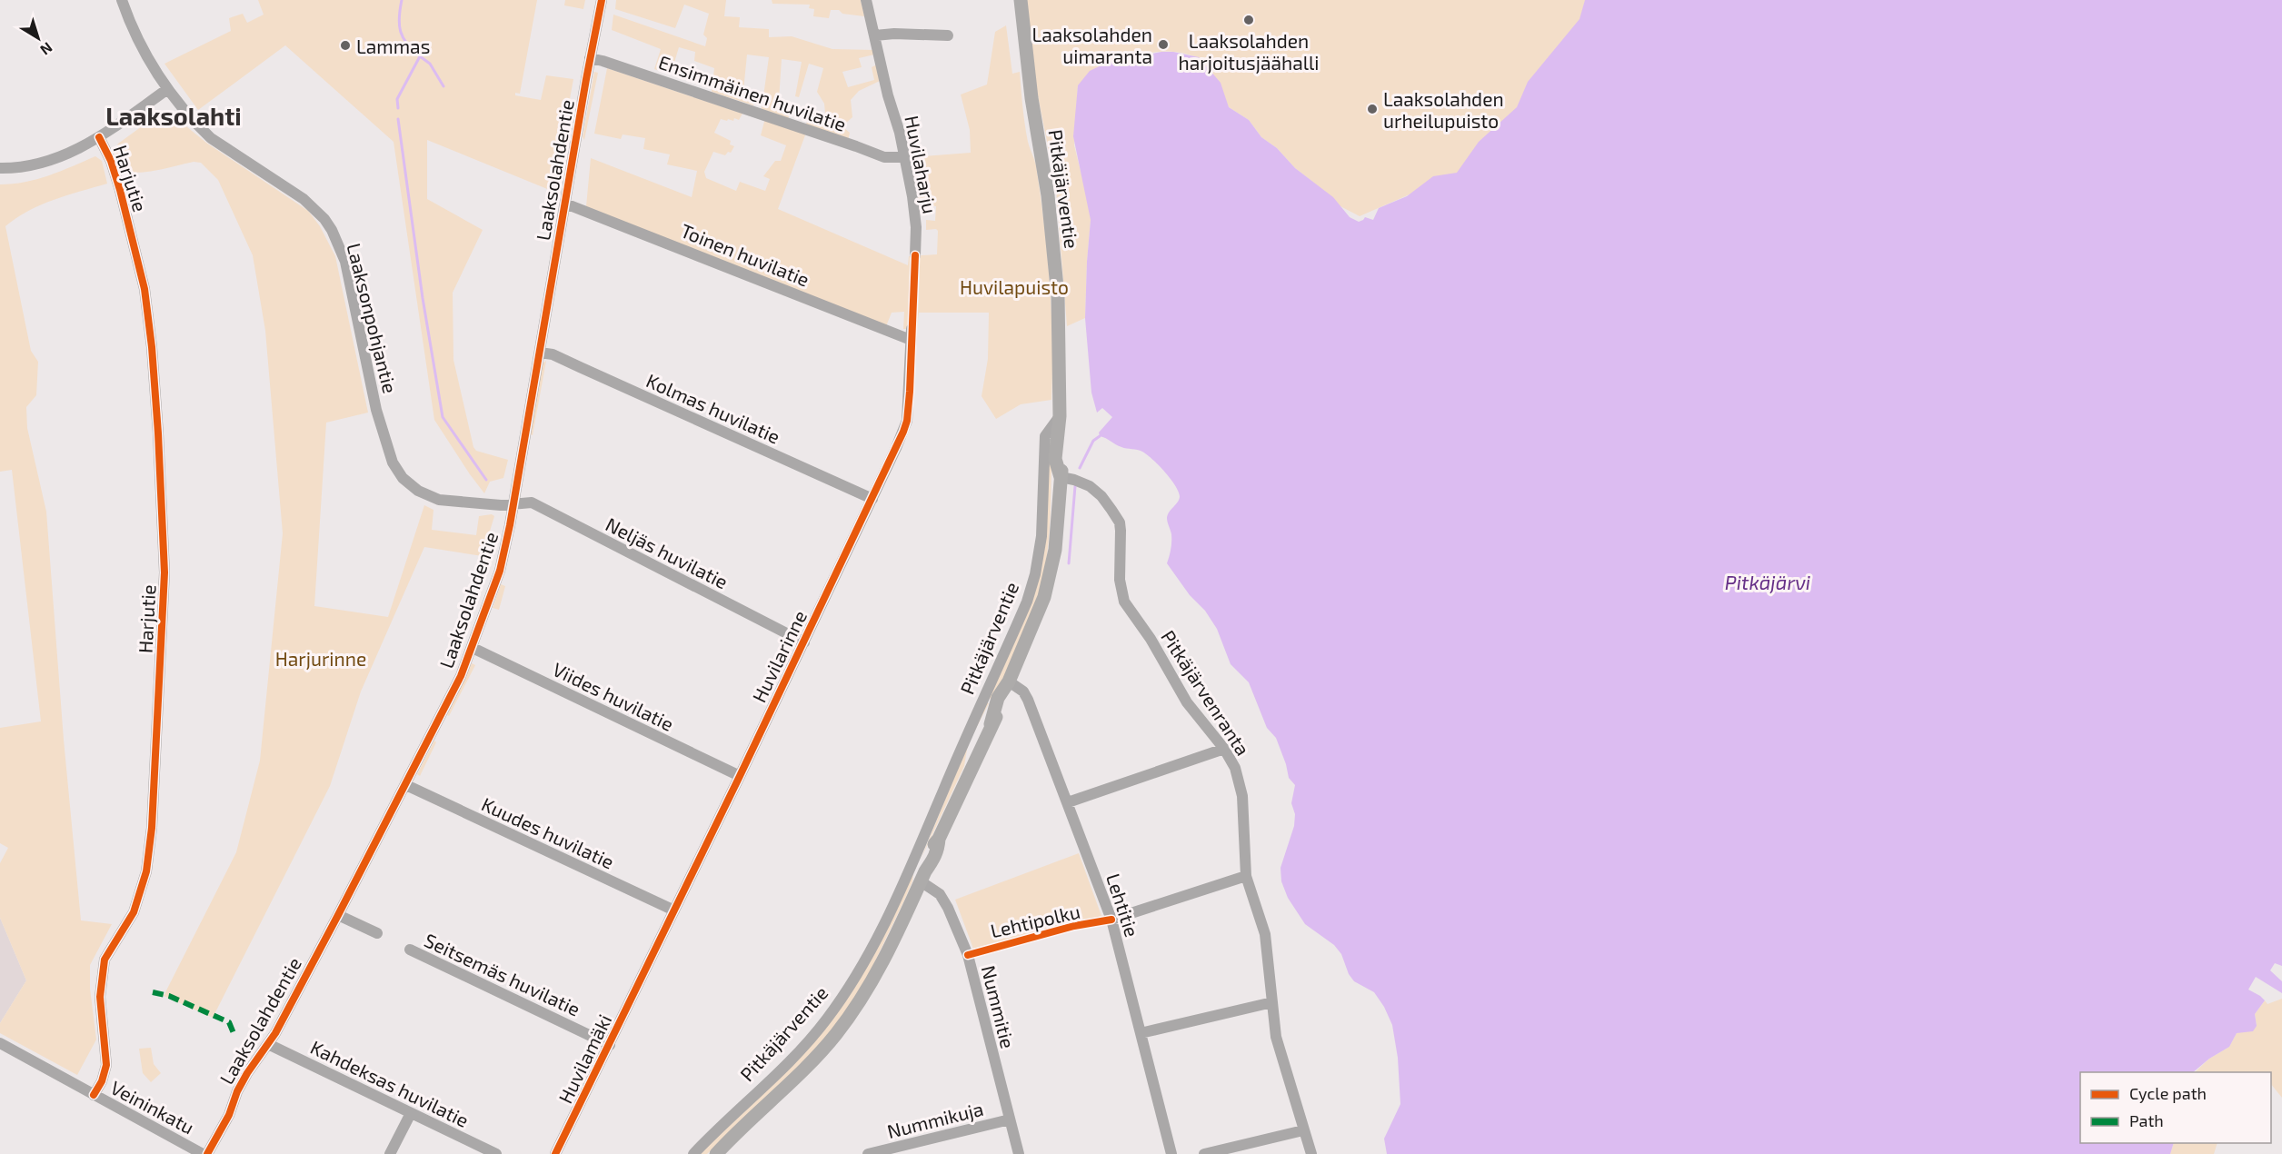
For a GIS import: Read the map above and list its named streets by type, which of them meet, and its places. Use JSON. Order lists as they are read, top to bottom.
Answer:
{
  "streets": {
    "main road": ["Pitkäjärventie"],
    "street": [
      "Ensimmäinen huvilatie",
      "Huvilaharju",
      "Laaksolahdentie",
      "Harjutie",
      "Toinen huvilatie",
      "Laaksonpohjantie",
      "Kolmas huvilatie",
      "Neljäs huvilatie",
      "Huvilarinne",
      "Pitkäjärvenranta",
      "Viides huvilatie",
      "Kuudes huvilatie",
      "Lehtitie",
      "Seitsemäs huvilatie",
      "Nummitie",
      "Huvilamäki",
      "Kahdeksas huvilatie",
      "Veininkatu",
      "Nummikuja"
    ],
    "cycle path": ["Lehtipolku"]
  },
  "crossings": [
    ["Ensimmäinen huvilatie", "Huvilaharju"],
    ["Ensimmäinen huvilatie", "Laaksolahdentie"],
    ["Laaksolahdentie", "Toinen huvilatie"],
    ["Laaksolahdentie", "Laaksonpohjantie"],
    ["Laaksolahdentie", "Kolmas huvilatie"],
    ["Laaksolahdentie", "Neljäs huvilatie"],
    ["Laaksolahdentie", "Viides huvilatie"],
    ["Laaksolahdentie", "Kuudes huvilatie"],
    ["Laaksolahdentie", "Kahdeksas huvilatie"],
    ["Harjutie", "Veininkatu"],
    ["Pitkäjärventie", "Pitkäjärvenranta"],
    ["Pitkäjärventie", "Lehtitie"],
    ["Pitkäjärventie", "Nummitie"],
    ["Toinen huvilatie", "Huvilarinne"],
    ["Laaksonpohjantie", "Neljäs huvilatie"],
    ["Kolmas huvilatie", "Huvilarinne"],
    ["Neljäs huvilatie", "Huvilarinne"],
    ["Huvilarinne", "Viides huvilatie"],
    ["Huvilarinne", "Kuudes huvilatie"],
    ["Huvilarinne", "Huvilamäki"],
    ["Seitsemäs huvilatie", "Huvilamäki"],
    ["Nummitie", "Nummikuja"]
  ],
  "districts": ["Laaksolahti"],
  "water": ["Pitkäjärvi"],
  "parks": ["Huvilapuisto", "Harjurinne"],
  "places": [
    "Laaksolahden harjoitusjäähalli",
    "Laaksolahden uimaranta",
    "Lammas",
    "Laaksolahden urheilupuisto"
  ],
  "legend": ["Cycle path", "Path"],
  "north": "bottom right"
}
